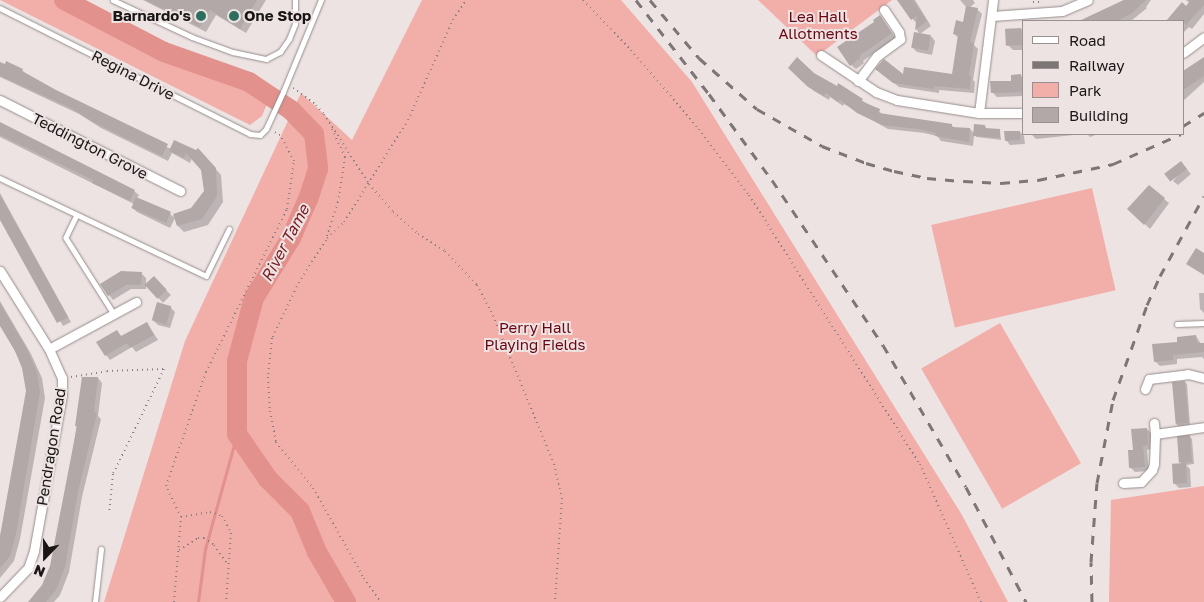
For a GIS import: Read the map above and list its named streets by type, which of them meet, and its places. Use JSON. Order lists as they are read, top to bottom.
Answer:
{
  "streets": {
    "street": ["Teddington Grove", "Pendragon Road"],
    "lane": ["Regina Drive"]
  },
  "water": ["River Tame"],
  "parks": ["Lea Hall Allotments", "Perry Hall Playing Fields"],
  "places": ["Barnardo's", "One Stop"],
  "legend": [
    "Road",
    "Railway",
    "Park",
    "Building"
  ],
  "north": "bottom"
}
